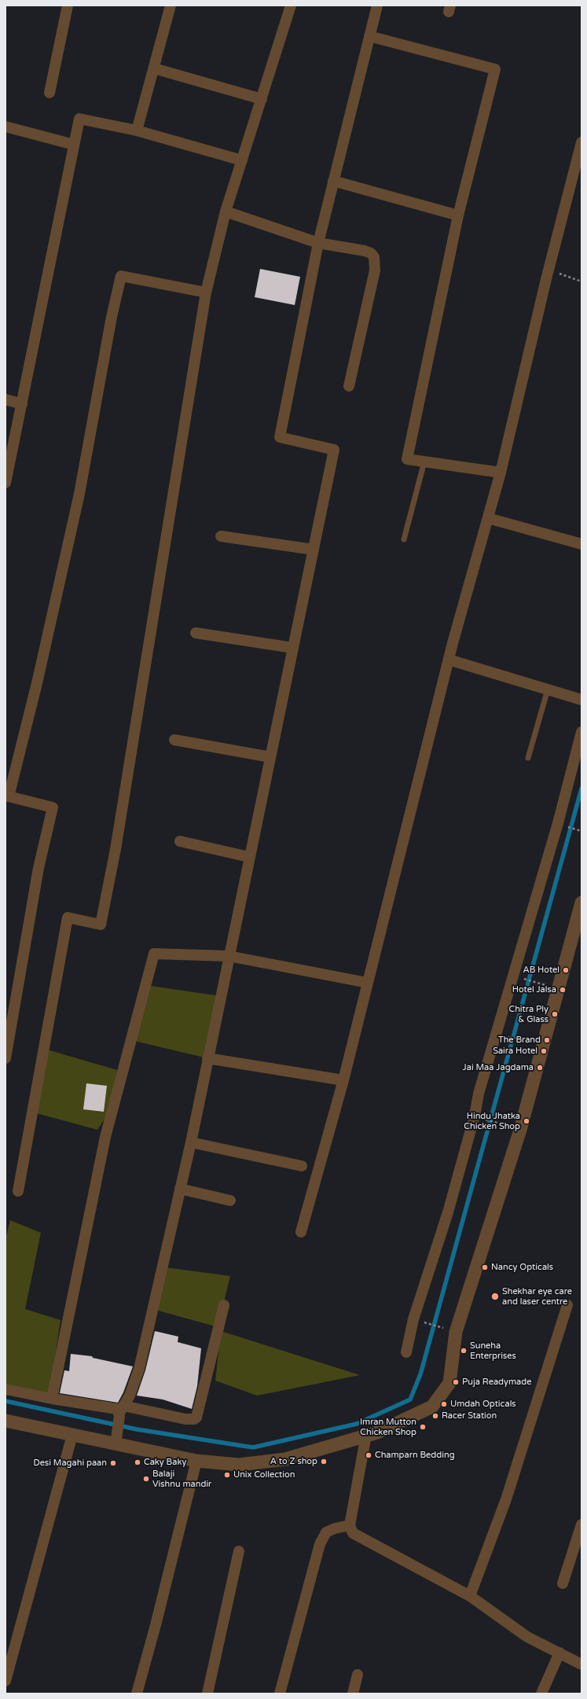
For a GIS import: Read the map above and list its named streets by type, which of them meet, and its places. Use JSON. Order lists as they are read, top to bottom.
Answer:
{
  "places": [
    "AB Hotel",
    "Hotel Jalsa",
    "Chitra Ply & Glass",
    "The Brand",
    "Saira Hotel",
    "Jai Maa Jagdama",
    "Hindu Jhatka Chicken Shop",
    "Nancy Opticals",
    "Shekhar eye care and laser centre",
    "Suneha Enterprises",
    "Puja Readymade",
    "Umdah Opticals",
    "Racer Station",
    "Imran Mutton Chicken Shop",
    "Champarn Bedding",
    "A to Z shop",
    "Caky Baky",
    "Desi Magahi paan",
    "Unix Collection",
    "Balaji Vishnu mandir"
  ]
}
